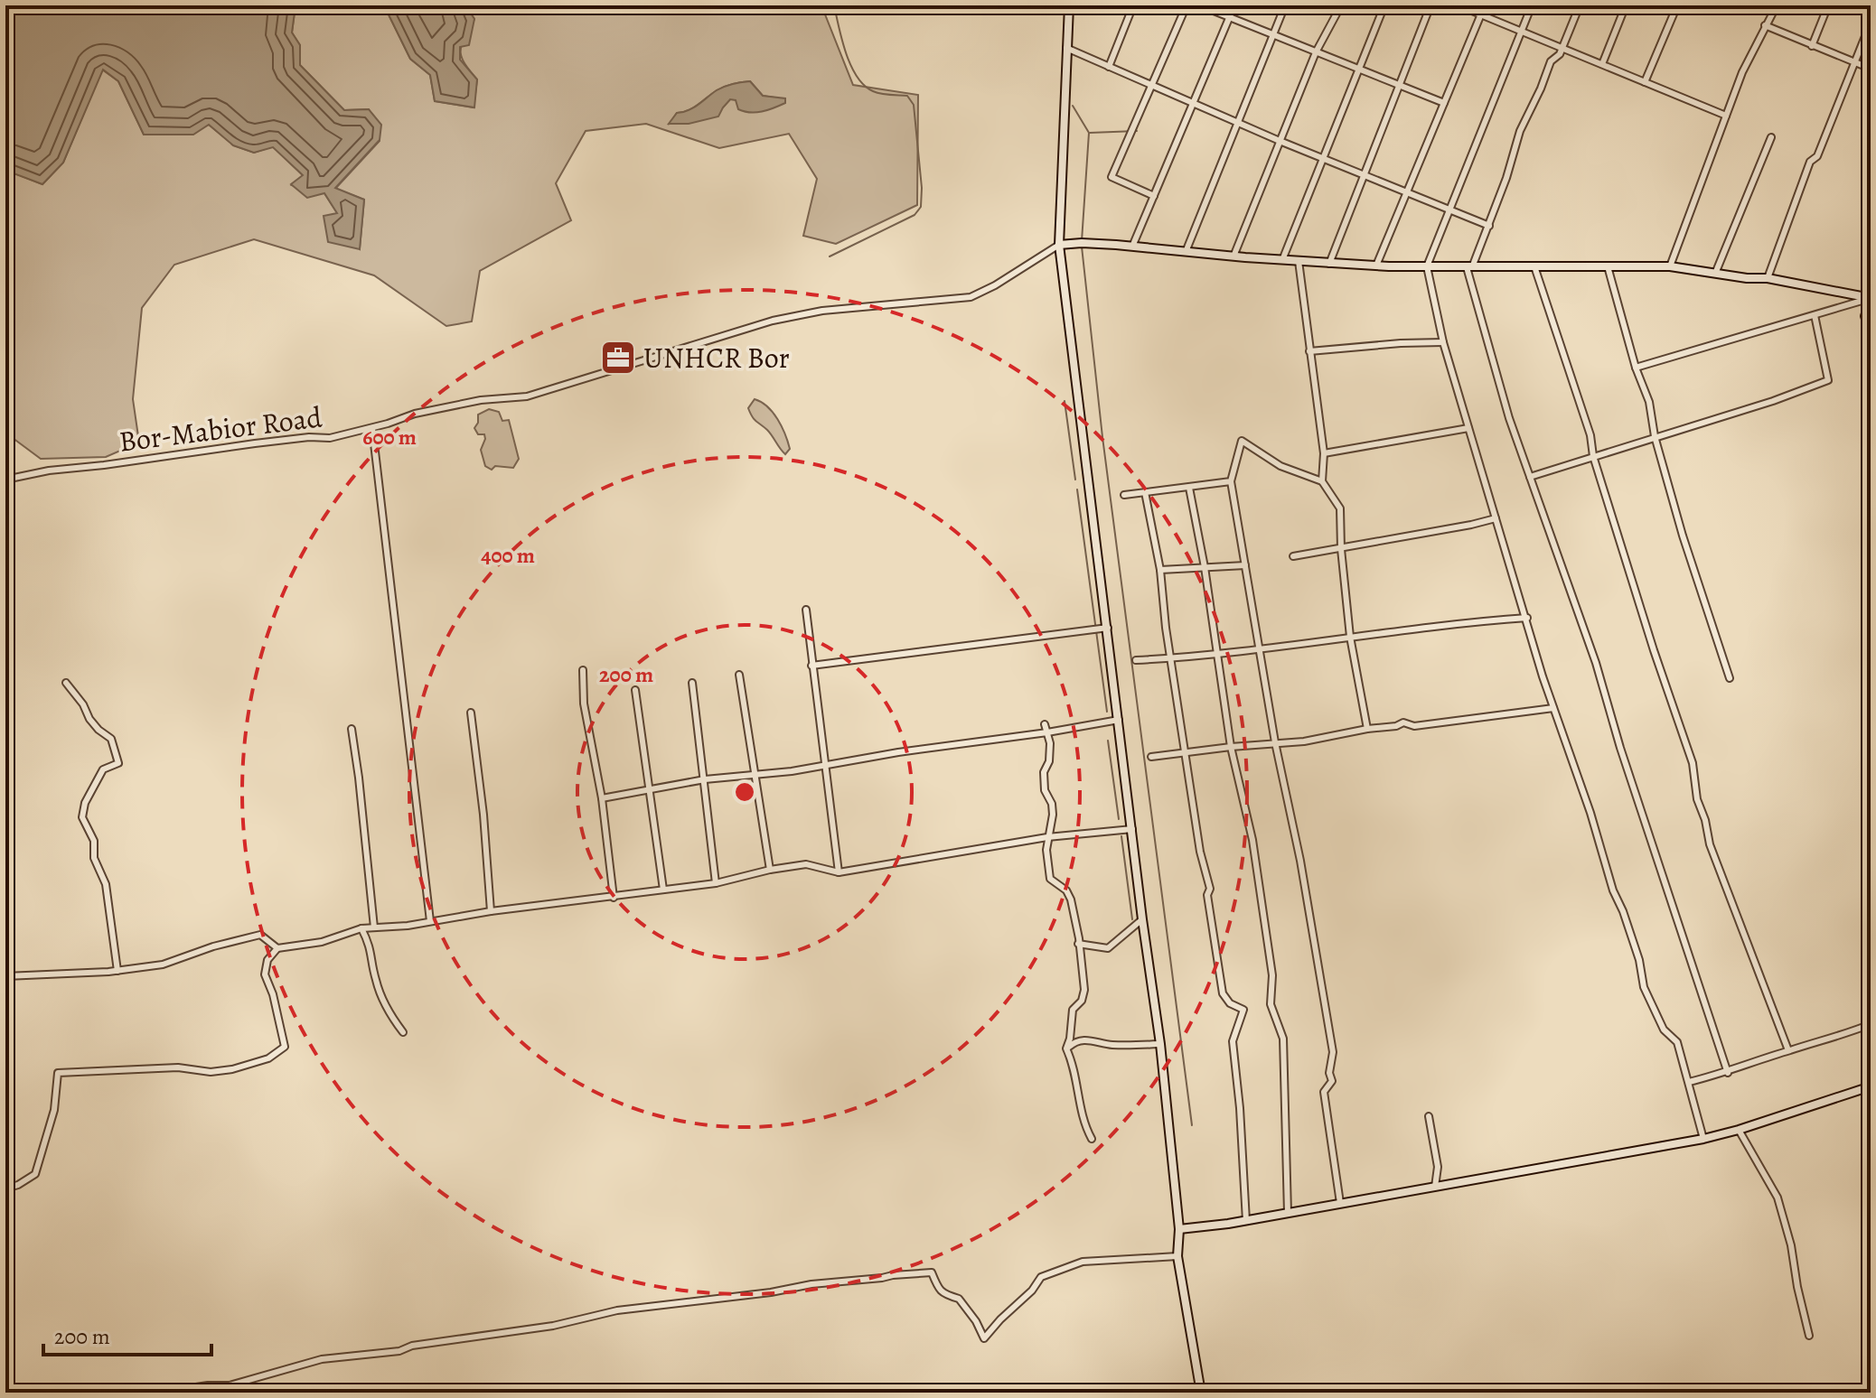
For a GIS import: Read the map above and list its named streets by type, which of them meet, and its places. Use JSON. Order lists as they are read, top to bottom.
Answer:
{
  "streets": {
    "street": ["Bor-Mabior Road"]
  },
  "places": {
    "office": ["UNHCR Bor"]
  },
  "scale_bar": "200 m",
  "rings": ["600 m", "400 m", "200 m"]
}
